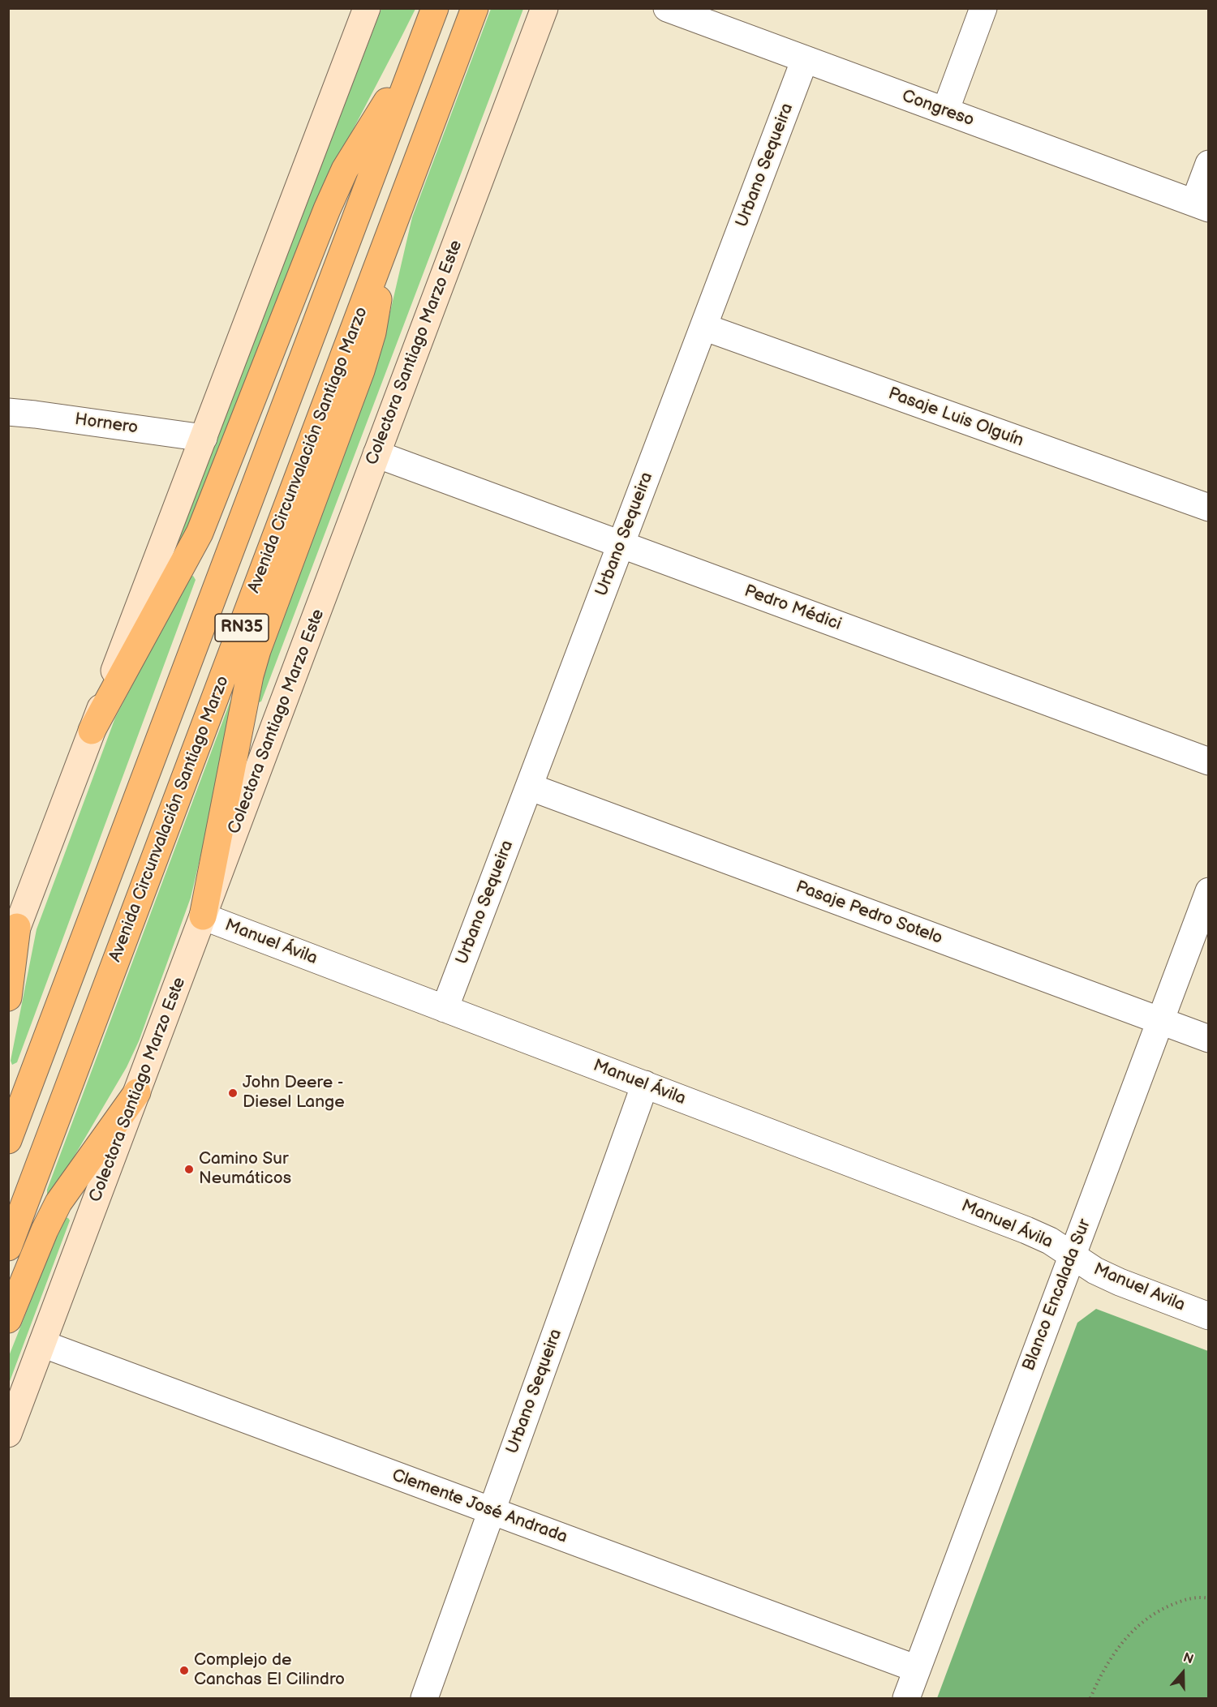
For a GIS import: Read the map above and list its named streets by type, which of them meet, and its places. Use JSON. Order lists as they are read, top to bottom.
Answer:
{
  "streets": {
    "highway": ["Avenida Circunvalación Santiago Marzo", "RN35"],
    "street": [
      "Congreso",
      "Urbano Sequeira",
      "Colectora Santiago Marzo Este",
      "Pasaje Luis Olguín",
      "Hornero",
      "Pedro Médici",
      "Pasaje Pedro Sotelo",
      "Manuel Ávila",
      "Manuel Avila",
      "Blanco Encalada Sur",
      "Clemente José Andrada"
    ]
  },
  "crossings": [
    ["Congreso", "Urbano Sequeira"],
    ["Urbano Sequeira", "Pasaje Luis Olguín"],
    ["Urbano Sequeira", "Pedro Médici"],
    ["Urbano Sequeira", "Pasaje Pedro Sotelo"],
    ["Urbano Sequeira", "Manuel Ávila"],
    ["Urbano Sequeira", "Clemente José Andrada"],
    ["Colectora Santiago Marzo Este", "Pedro Médici"],
    ["Colectora Santiago Marzo Este", "Manuel Ávila"],
    ["Colectora Santiago Marzo Este", "Clemente José Andrada"],
    ["Pasaje Pedro Sotelo", "Blanco Encalada Sur"],
    ["Manuel Ávila", "Manuel Avila"],
    ["Manuel Ávila", "Blanco Encalada Sur"],
    ["Manuel Avila", "Blanco Encalada Sur"],
    ["Blanco Encalada Sur", "Clemente José Andrada"]
  ],
  "places": ["John Deere - Diesel Lange", "Camino Sur Neumáticos", "Complejo de Canchas El Cilindro"],
  "north": "top"
}
